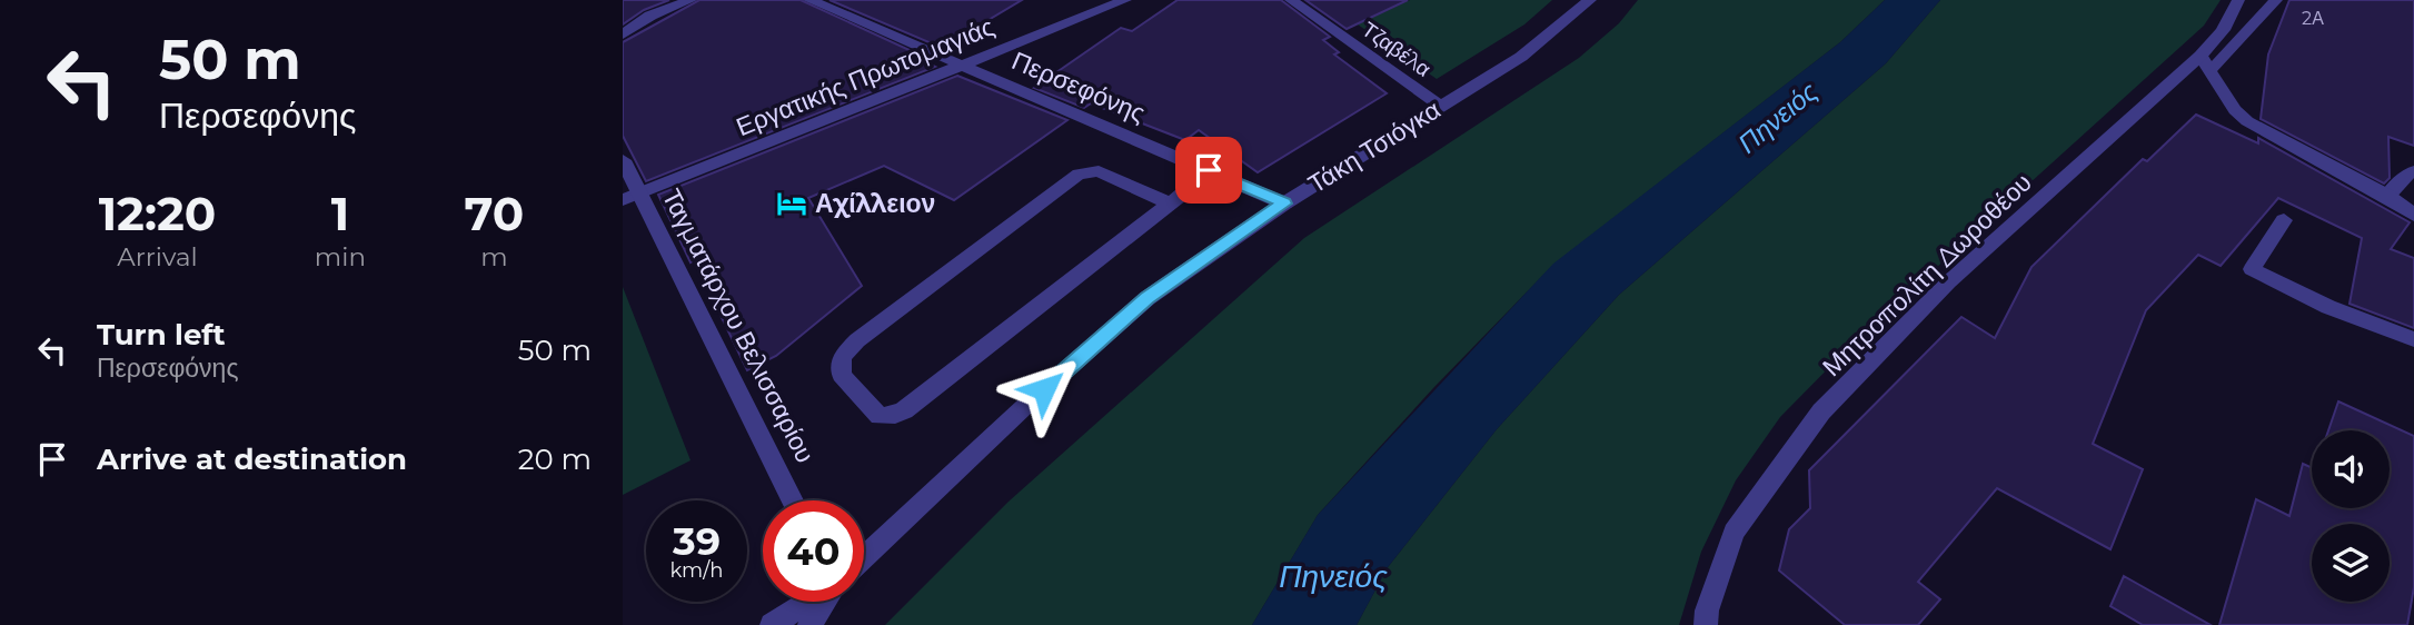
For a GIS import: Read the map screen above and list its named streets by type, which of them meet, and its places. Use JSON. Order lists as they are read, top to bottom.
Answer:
{
  "streets": {
    "street": [
      "Τζαβέλα",
      "Εργατικής Πρωτομαγιάς",
      "Περσεφόνης",
      "Τάκη Τσιόγκα",
      "Μητροπολίτη Δωροθέου",
      "Ταγματάρχου Βελισσαρίου"
    ]
  },
  "crossings": [
    ["Τζαβέλα", "Τάκη Τσιόγκα"],
    ["Εργατικής Πρωτομαγιάς", "Περσεφόνης"],
    ["Εργατικής Πρωτομαγιάς", "Ταγματάρχου Βελισσαρίου"],
    ["Περσεφόνης", "Τάκη Τσιόγκα"]
  ],
  "water": ["Πηνειός"],
  "places": {
    "hotel": ["Αχίλλειον"]
  },
  "house_numbers": ["2Α"],
  "page": {
    "turn": ["50 m", "Περσεφόνης"],
    "eta": [
      "12:20",
      "Arrival",
      "1",
      "min",
      "70",
      "m"
    ],
    "list": [
      {
        "name": "Turn left",
        "note": "Περσεφόνης",
        "value": "50 m"
      },
      {
        "name": "Arrive at destination",
        "value": "20 m"
      }
    ],
    "speed": "39 km/h",
    "limit": "40"
  }
}
